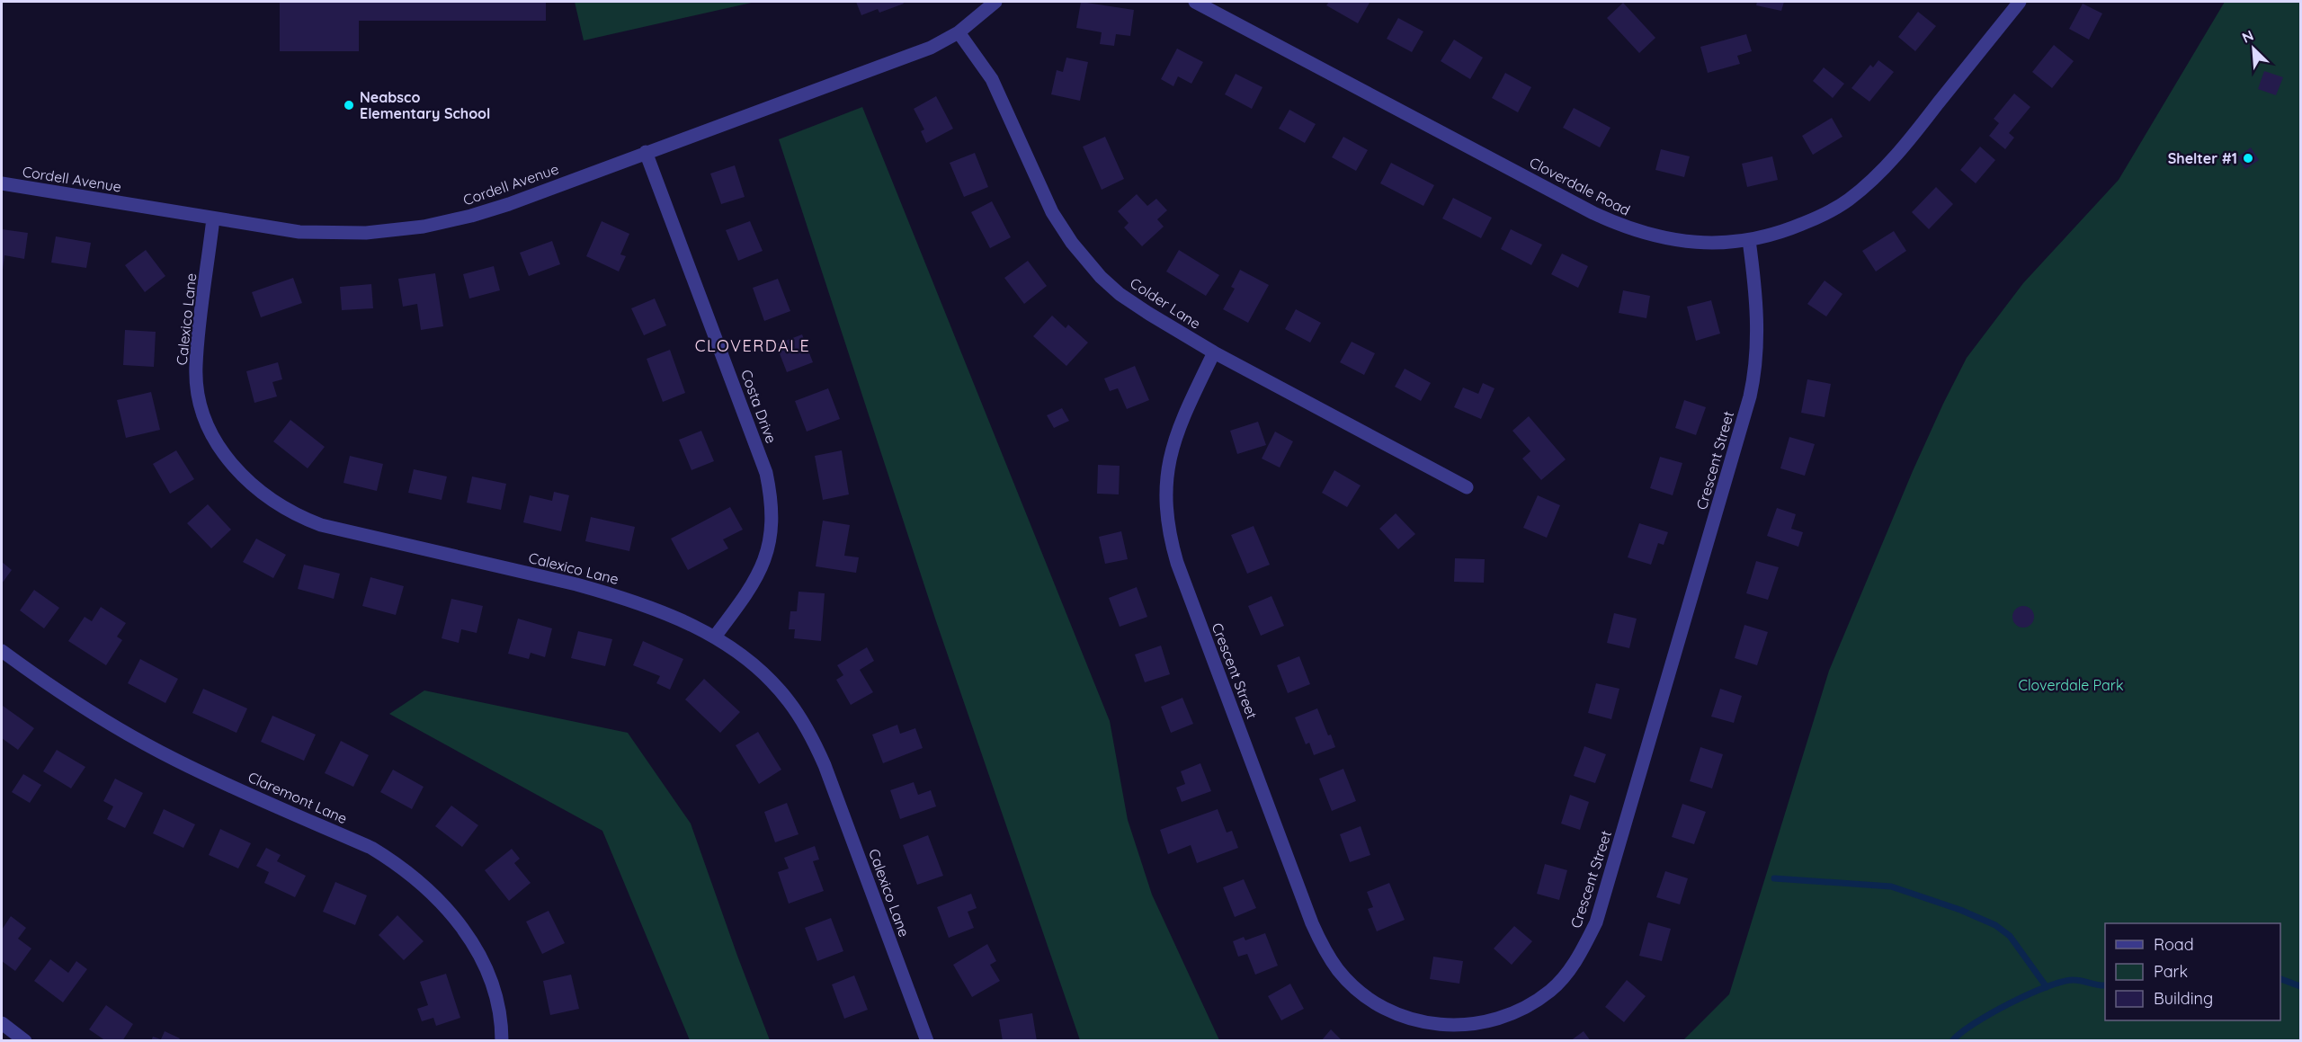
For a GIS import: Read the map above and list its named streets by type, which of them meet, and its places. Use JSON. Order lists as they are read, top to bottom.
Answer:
{
  "streets": {
    "street": [
      "Cordell Avenue",
      "Cloverdale Road",
      "Colder Lane",
      "Calexico Lane",
      "Costa Drive",
      "Crescent Street",
      "Claremont Lane"
    ]
  },
  "crossings": [
    ["Cordell Avenue", "Colder Lane"],
    ["Cordell Avenue", "Calexico Lane"],
    ["Cordell Avenue", "Costa Drive"],
    ["Cloverdale Road", "Crescent Street"],
    ["Colder Lane", "Crescent Street"],
    ["Calexico Lane", "Costa Drive"]
  ],
  "districts": ["CLOVERDALE"],
  "parks": ["Cloverdale Park"],
  "places": ["Neabsco Elementary School", "Shelter #1"],
  "legend": ["Road", "Park", "Building"],
  "north": "top left"
}
